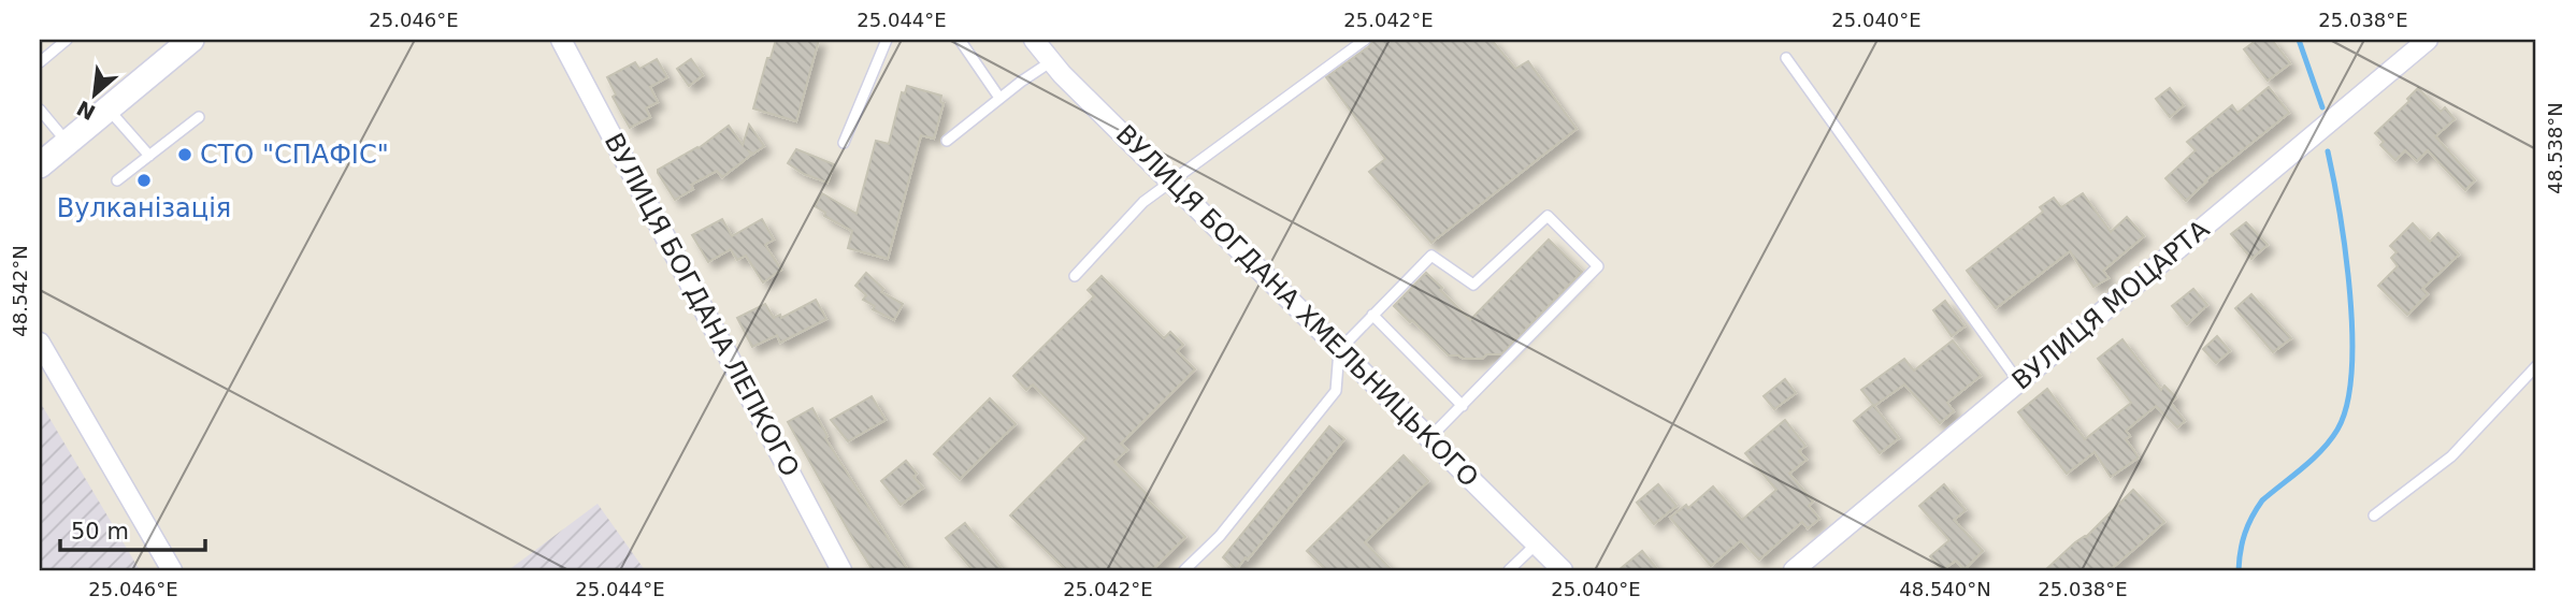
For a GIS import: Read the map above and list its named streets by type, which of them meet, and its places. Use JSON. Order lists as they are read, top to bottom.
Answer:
{
  "streets": {
    "street": ["ВУЛИЦЯ БОГДАНА ЛЕПКОГО", "ВУЛИЦЯ МОЦАРТА", "ВУЛИЦЯ БОГДАНА ХМЕЛЬНИЦЬКОГО"]
  },
  "places": ["СТО \"СПАФІС\"", "Вулканізація"],
  "scale_bar": "50 m",
  "north": "bottom left",
  "coordinates": [
    "25.046°E",
    "25.044°E",
    "25.042°E",
    "25.040°E",
    "25.038°E",
    "48.538°N",
    "48.542°N",
    "48.540°N"
  ]
}
